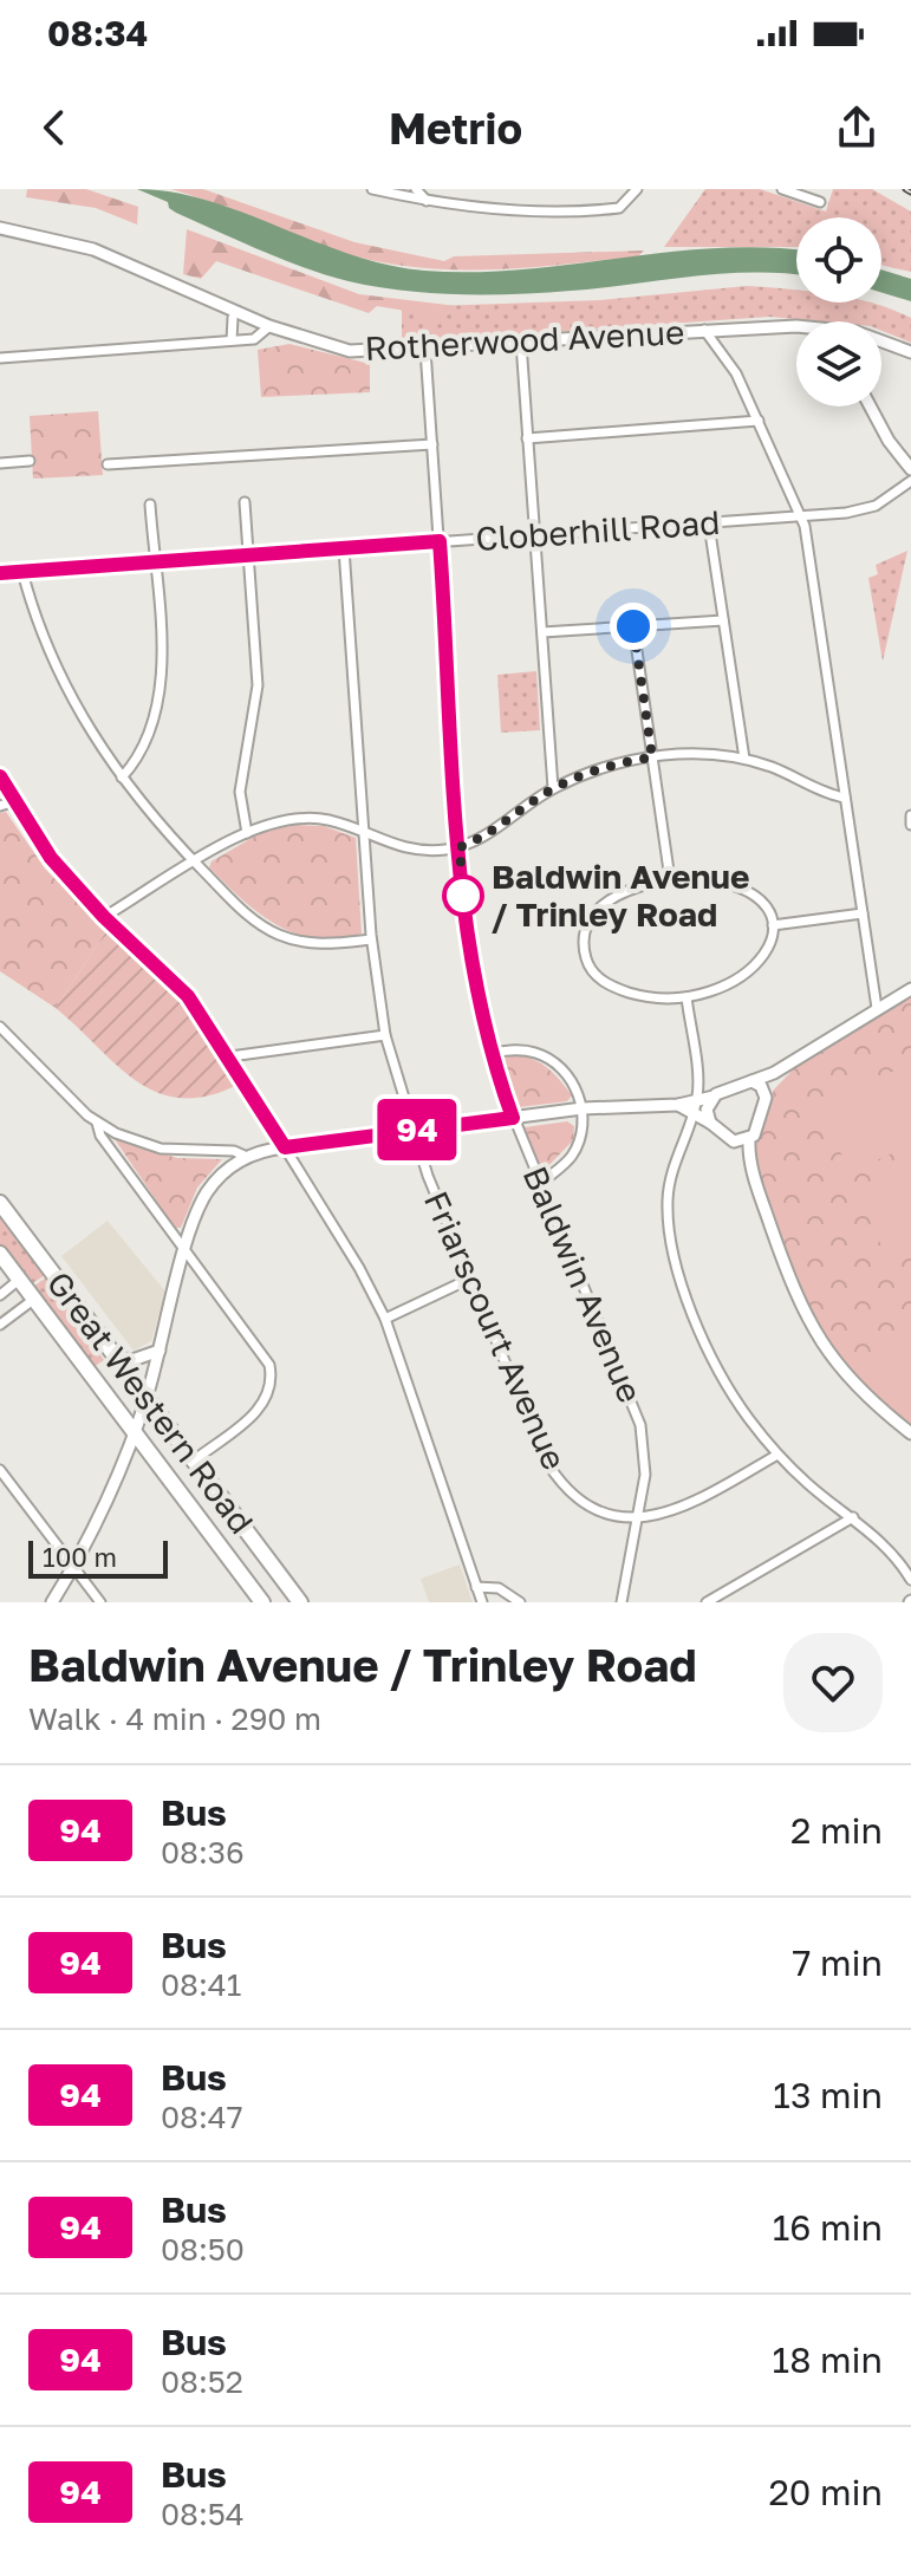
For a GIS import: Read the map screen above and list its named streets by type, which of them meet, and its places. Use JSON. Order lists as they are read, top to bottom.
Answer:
{
  "streets": {
    "main road": ["Great Western Road"],
    "street": [
      "Rotherwood Avenue",
      "Cloberhill Road",
      "Baldwin Avenue",
      "Friarscourt Avenue"
    ]
  },
  "crossings": [
    ["Rotherwood Avenue", "Cloberhill Road"],
    ["Rotherwood Avenue", "Baldwin Avenue"],
    ["Cloberhill Road", "Baldwin Avenue"],
    ["Cloberhill Road", "Friarscourt Avenue"],
    ["Baldwin Avenue", "Friarscourt Avenue"]
  ],
  "places": ["Baldwin Avenue / Trinley Road"],
  "lines": ["bus line 94"],
  "scale_bar": "100 m",
  "page": {
    "status": "08:34",
    "header": "Metrio",
    "on_map": "94",
    "scale": "100 m",
    "heading": ["Baldwin Avenue / Trinley Road", "Walk · 4 min · 290 m"],
    "list": [
      {
        "mark": "94",
        "name": "Bus",
        "note": "08:36",
        "value": "2 min"
      },
      {
        "mark": "94",
        "name": "Bus",
        "note": "08:41",
        "value": "7 min"
      },
      {
        "mark": "94",
        "name": "Bus",
        "note": "08:47",
        "value": "13 min"
      },
      {
        "mark": "94",
        "name": "Bus",
        "note": "08:50",
        "value": "16 min"
      },
      {
        "mark": "94",
        "name": "Bus",
        "note": "08:52",
        "value": "18 min"
      },
      {
        "mark": "94",
        "name": "Bus",
        "note": "08:54",
        "value": "20 min"
      }
    ]
  }
}
